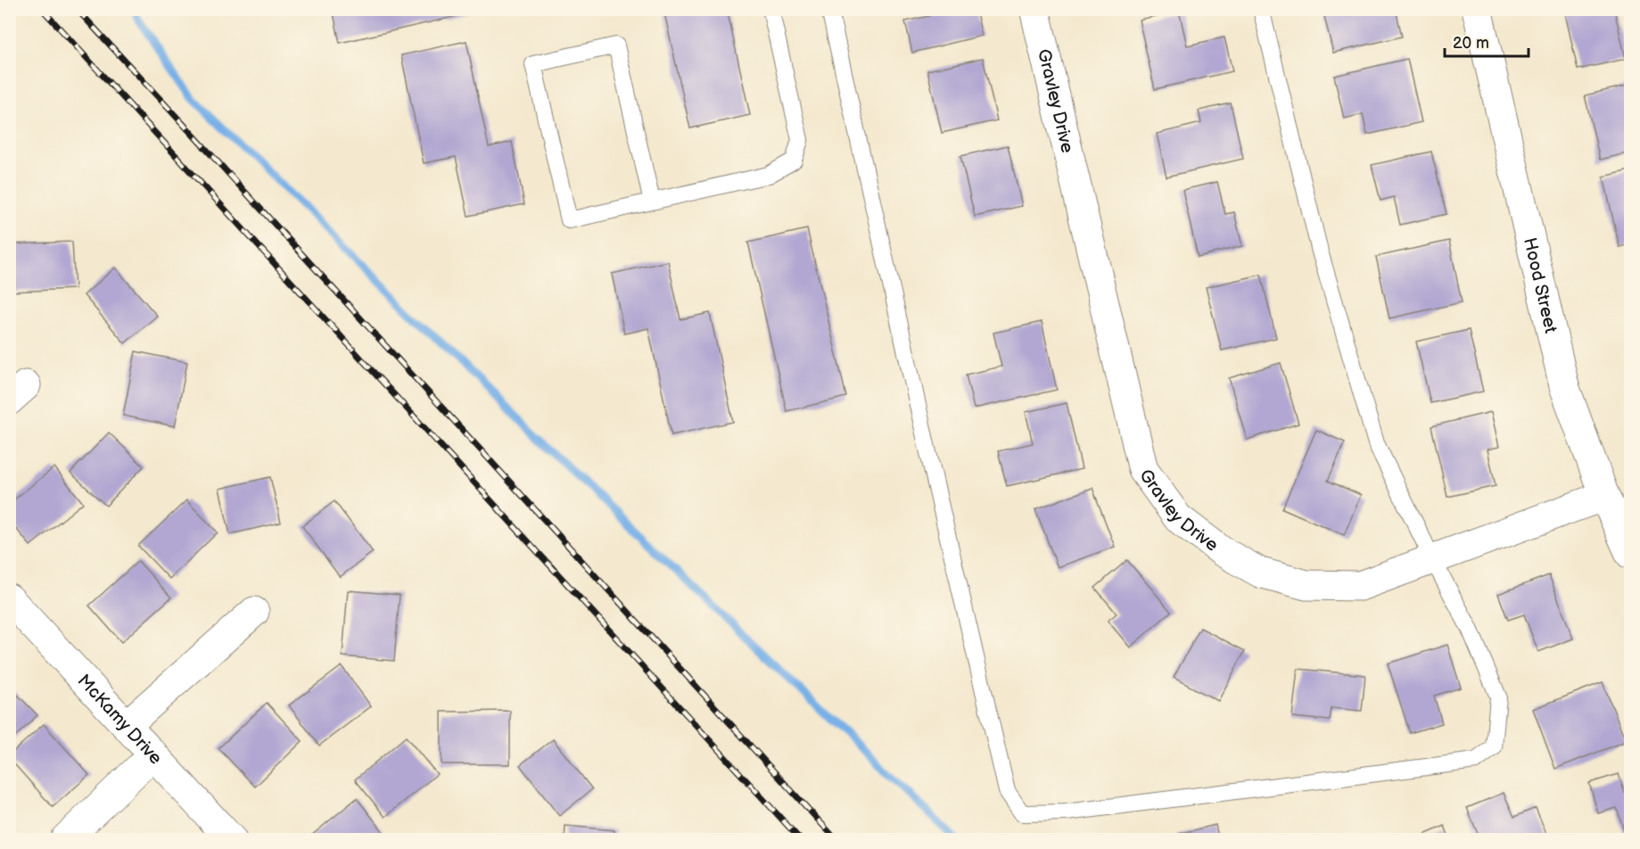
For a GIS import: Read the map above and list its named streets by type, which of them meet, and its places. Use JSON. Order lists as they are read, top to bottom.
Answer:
{
  "streets": {
    "street": ["Gravley Drive", "Hood Street", "McKamy Drive"]
  },
  "crossings": [
    ["Gravley Drive", "Hood Street"]
  ],
  "scale_bar": "20 m"
}
